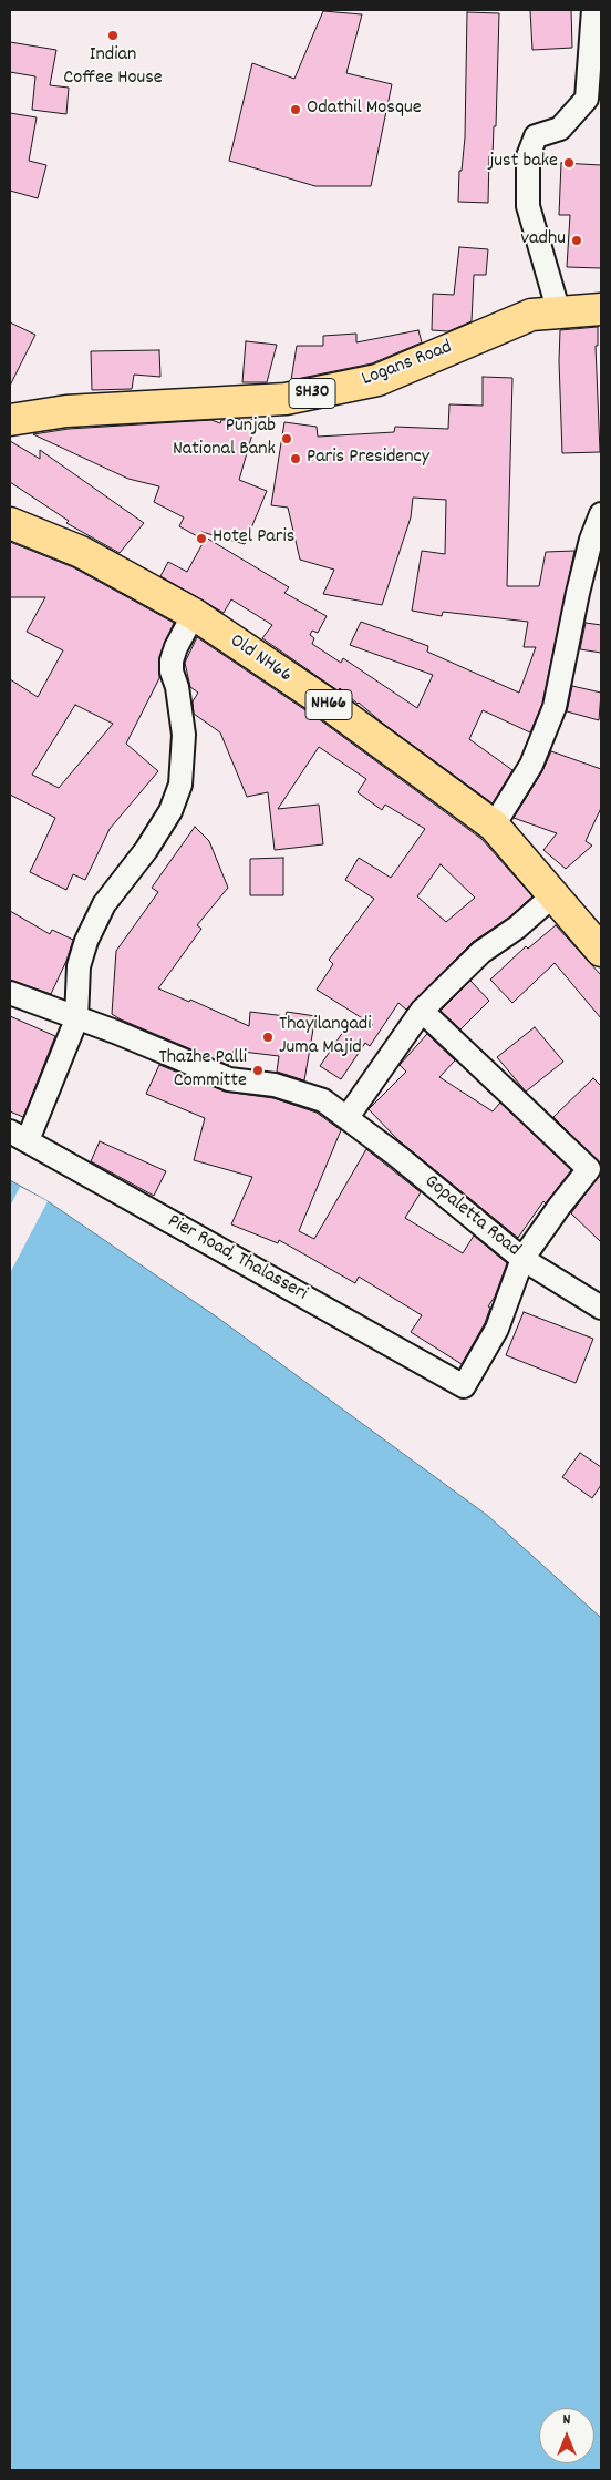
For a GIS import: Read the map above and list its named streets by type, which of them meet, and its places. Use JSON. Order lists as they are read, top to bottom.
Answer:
{
  "streets": {
    "main road": [
      "Logans Road",
      "SH30",
      "Old NH66",
      "NH66"
    ],
    "street": ["Gopaletta Road", "Pier Road, Thalasseri"]
  },
  "crossings": [
    ["Gopaletta Road", "Pier Road, Thalasseri"]
  ],
  "places": [
    "Indian Coffee House",
    "Odathil Mosque",
    "just bake",
    "vadhu",
    "Punjab National Bank",
    "Paris Presidency",
    "Hotel Paris",
    "Thayilangadi Juma Majid",
    "Thazhe Palli Committe"
  ],
  "north": "top"
}
